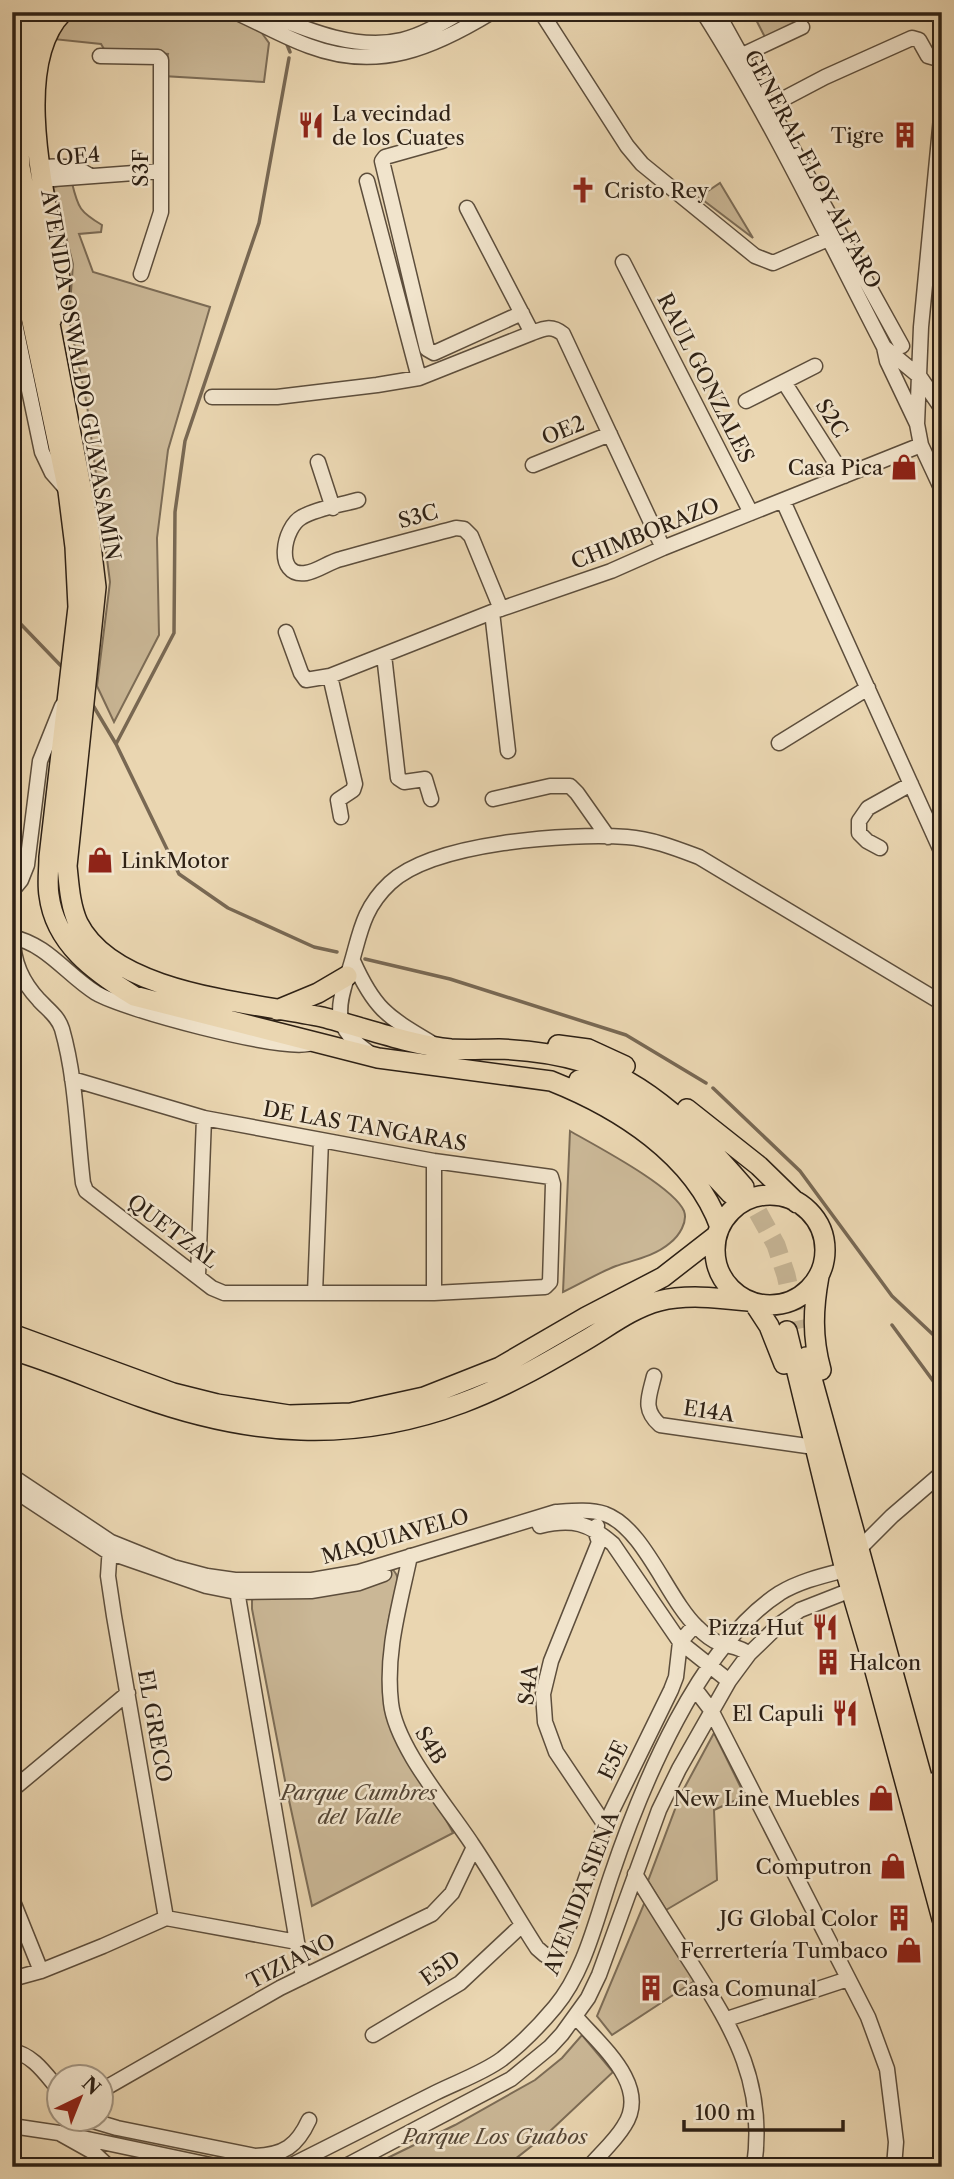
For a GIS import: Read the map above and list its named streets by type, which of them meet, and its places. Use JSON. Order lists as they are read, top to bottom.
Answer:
{
  "streets": {
    "main road": ["AVENIDA OSWALDO GUAYASAMÍN"],
    "street": [
      "OE4",
      "S3F",
      "GENERAL ELOY ALFARO",
      "RAUL GONZALES",
      "S2C",
      "OE2",
      "S3C",
      "CHIMBORAZO",
      "DE LAS TANGARAS",
      "QUETZAL",
      "E14A",
      "MAQUIAVELO",
      "S4A",
      "EL GRECO",
      "S4B",
      "E5E",
      "AVENIDA SIENA",
      "TIZIANO",
      "E5D"
    ]
  },
  "crossings": [
    ["OE4", "S3F"],
    ["RAUL GONZALES", "CHIMBORAZO"],
    ["S2C", "CHIMBORAZO"],
    ["S3C", "CHIMBORAZO"],
    ["DE LAS TANGARAS", "QUETZAL"],
    ["MAQUIAVELO", "S4A"],
    ["MAQUIAVELO", "EL GRECO"],
    ["MAQUIAVELO", "S4B"],
    ["MAQUIAVELO", "AVENIDA SIENA"],
    ["S4A", "E5E"],
    ["S4B", "E5E"],
    ["S4B", "TIZIANO"],
    ["S4B", "E5D"]
  ],
  "parks": ["Parque Cumbres del Valle", "Parque Los Guabos"],
  "places": {
    "restaurant": ["La vecindad de los Cuates", "Pizza Hut", "El Capuli"],
    "building": [
      "Tigre",
      "Halcon",
      "JG Global Color",
      "Casa Comunal"
    ],
    "church": ["Cristo Rey"],
    "shop": [
      "Casa Pica",
      "LinkMotor",
      "New Line Muebles",
      "Computron",
      "Ferrertería Tumbaco"
    ]
  },
  "scale_bar": "100 m",
  "north": "top right"
}
